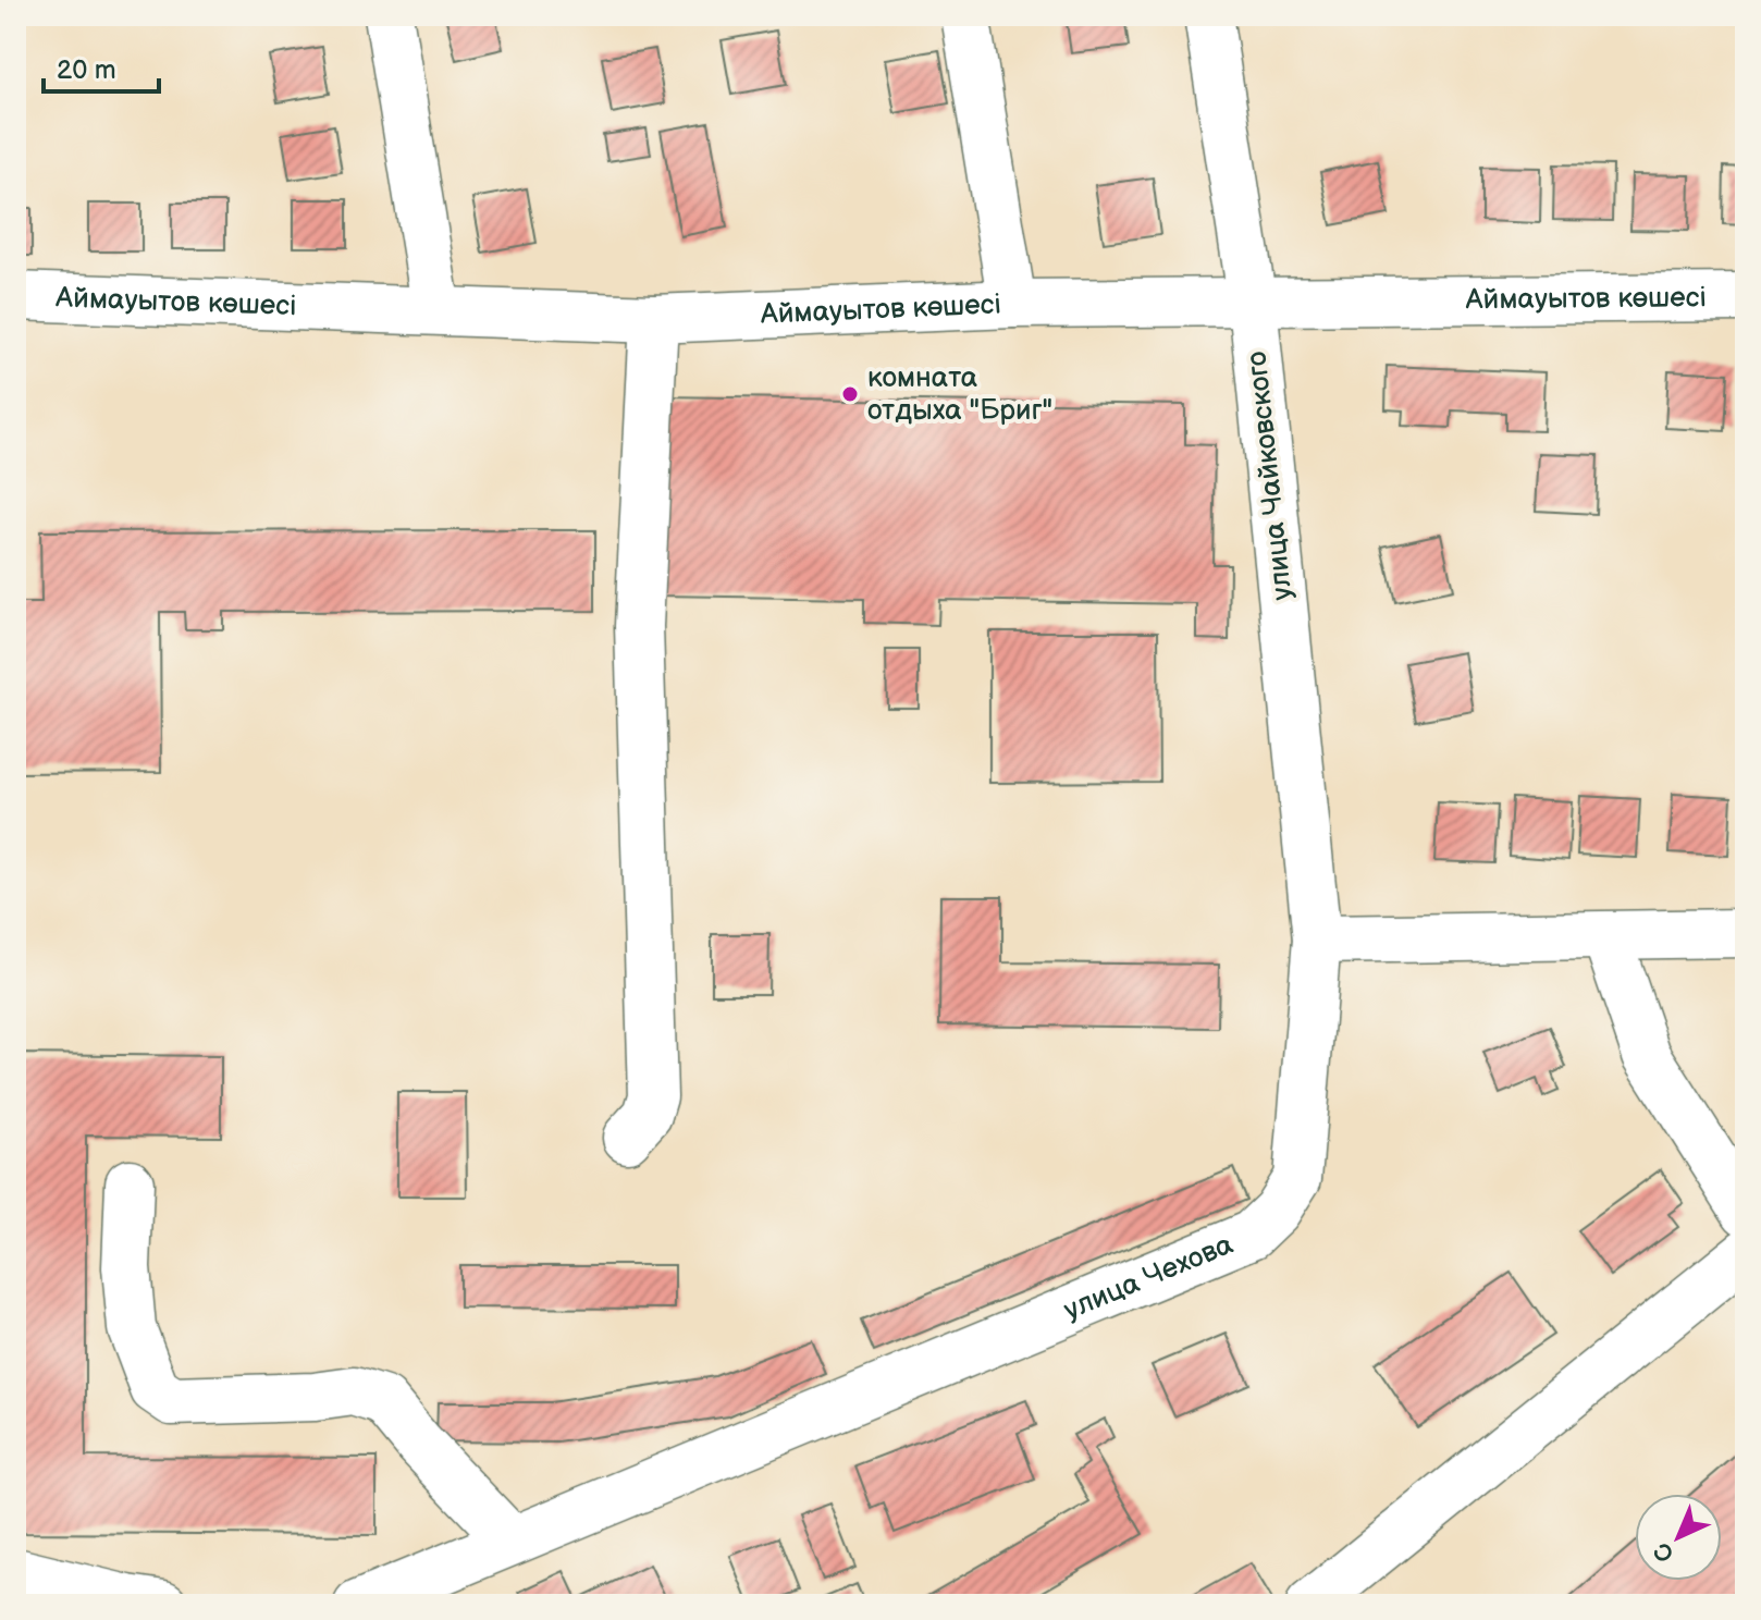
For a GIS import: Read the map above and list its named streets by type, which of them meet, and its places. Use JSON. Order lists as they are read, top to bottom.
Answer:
{
  "streets": {
    "street": ["Аймауытов көшесі", "улица Чайковского", "улица Чехова"]
  },
  "crossings": [
    ["Аймауытов көшесі", "улица Чайковского"],
    ["улица Чайковского", "улица Чехова"]
  ],
  "places": ["комната отдыха \"Бриг\""],
  "scale_bar": "20 m",
  "north": "bottom left"
}
